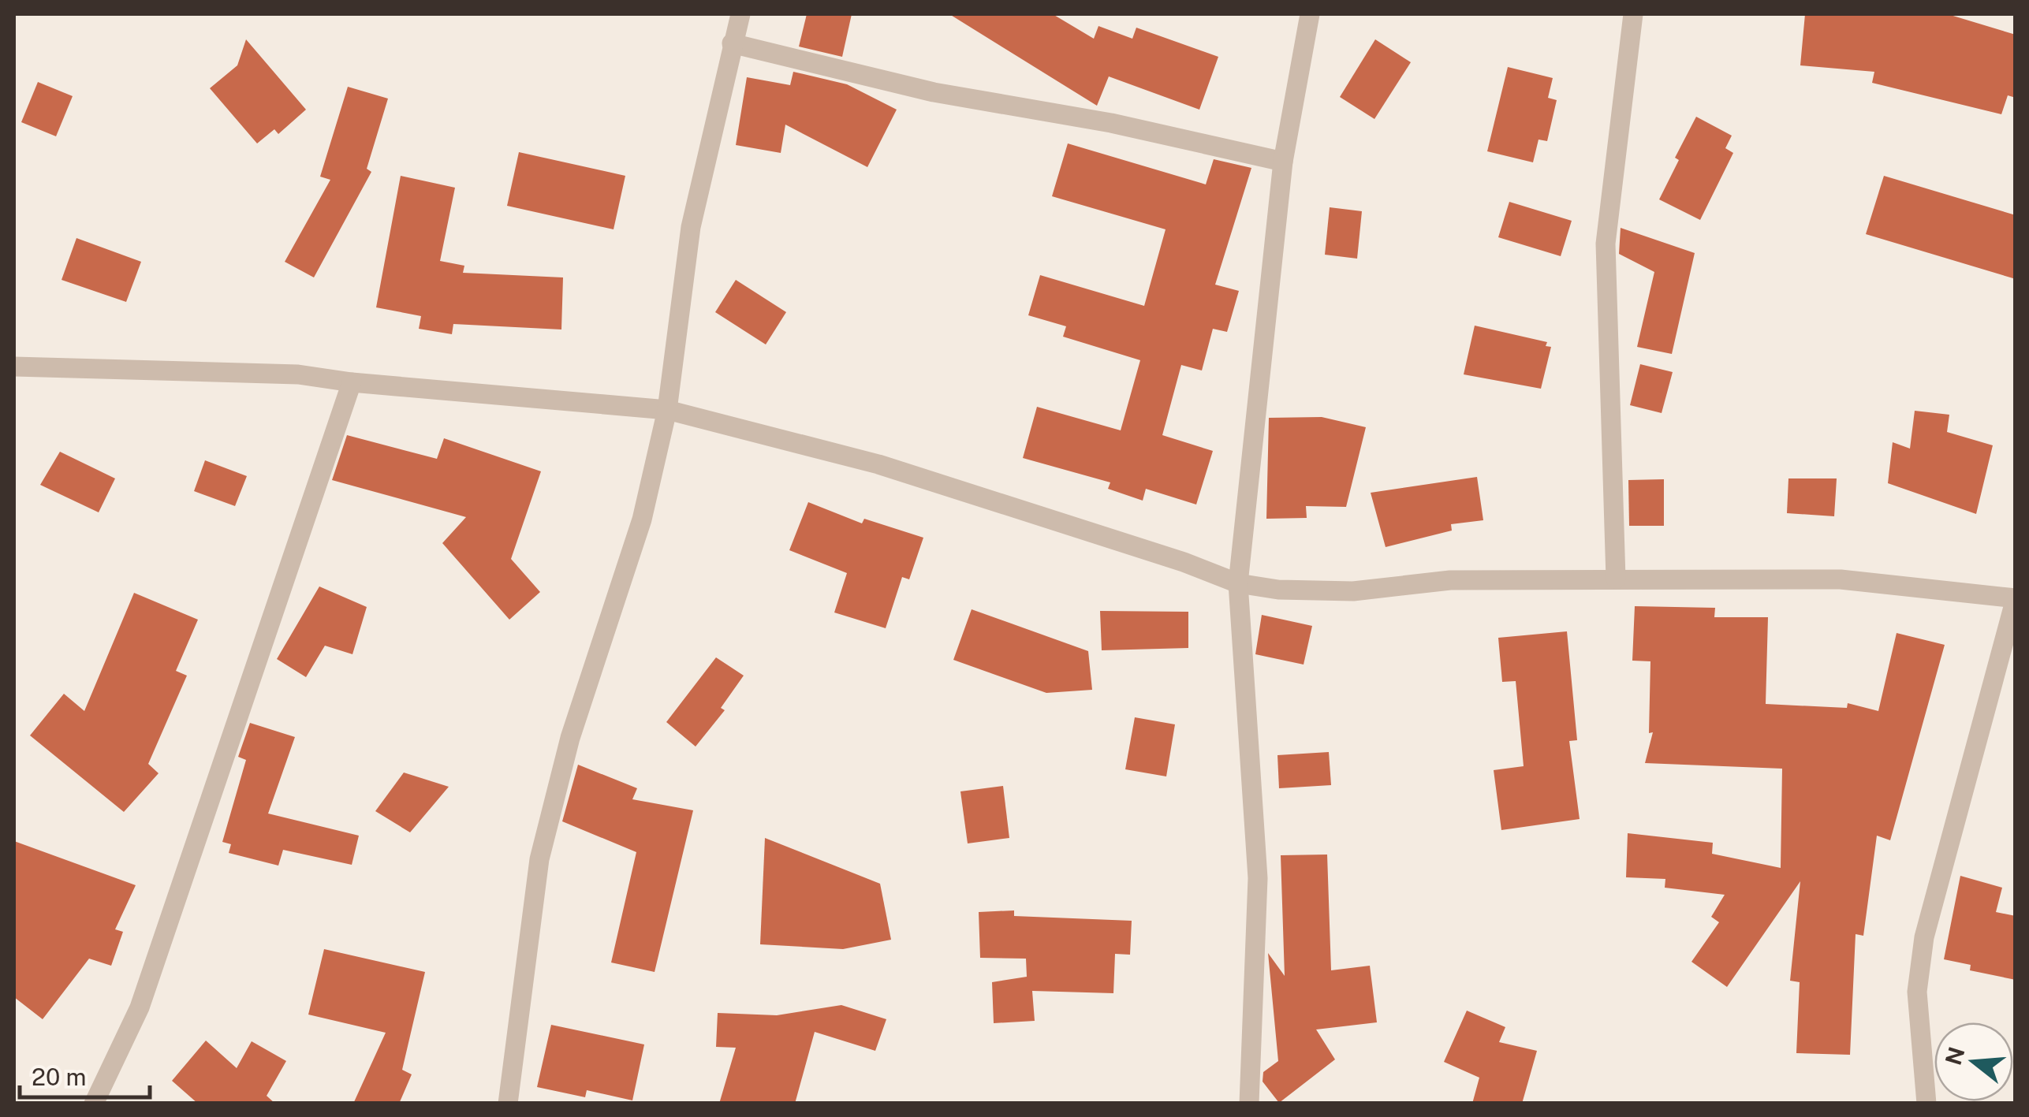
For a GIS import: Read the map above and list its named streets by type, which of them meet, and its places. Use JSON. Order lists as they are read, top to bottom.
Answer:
{
  "scale_bar": "20 m",
  "north": "left"
}
